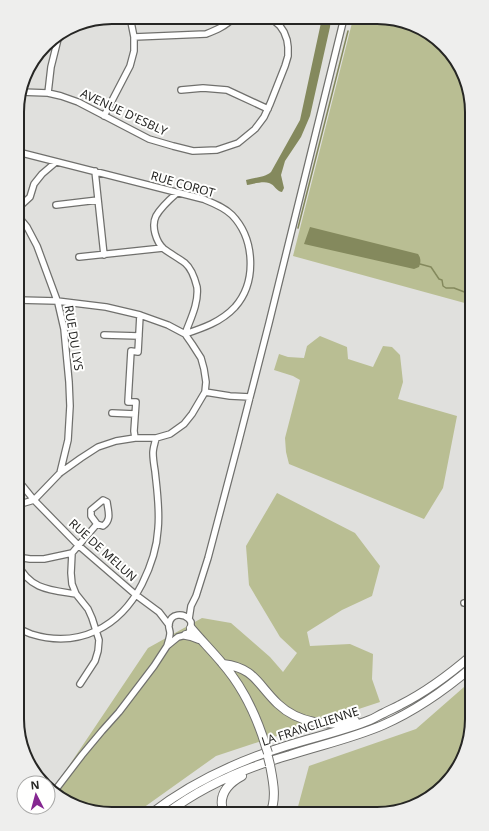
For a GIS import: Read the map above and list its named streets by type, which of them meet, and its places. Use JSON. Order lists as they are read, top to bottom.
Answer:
{
  "streets": {
    "highway": ["LA FRANCILIENNE"],
    "street": [
      "AVENUE D'ESBLY",
      "RUE COROT",
      "RUE DU LYS",
      "RUE DE MELUN"
    ]
  },
  "north": "top"
}
